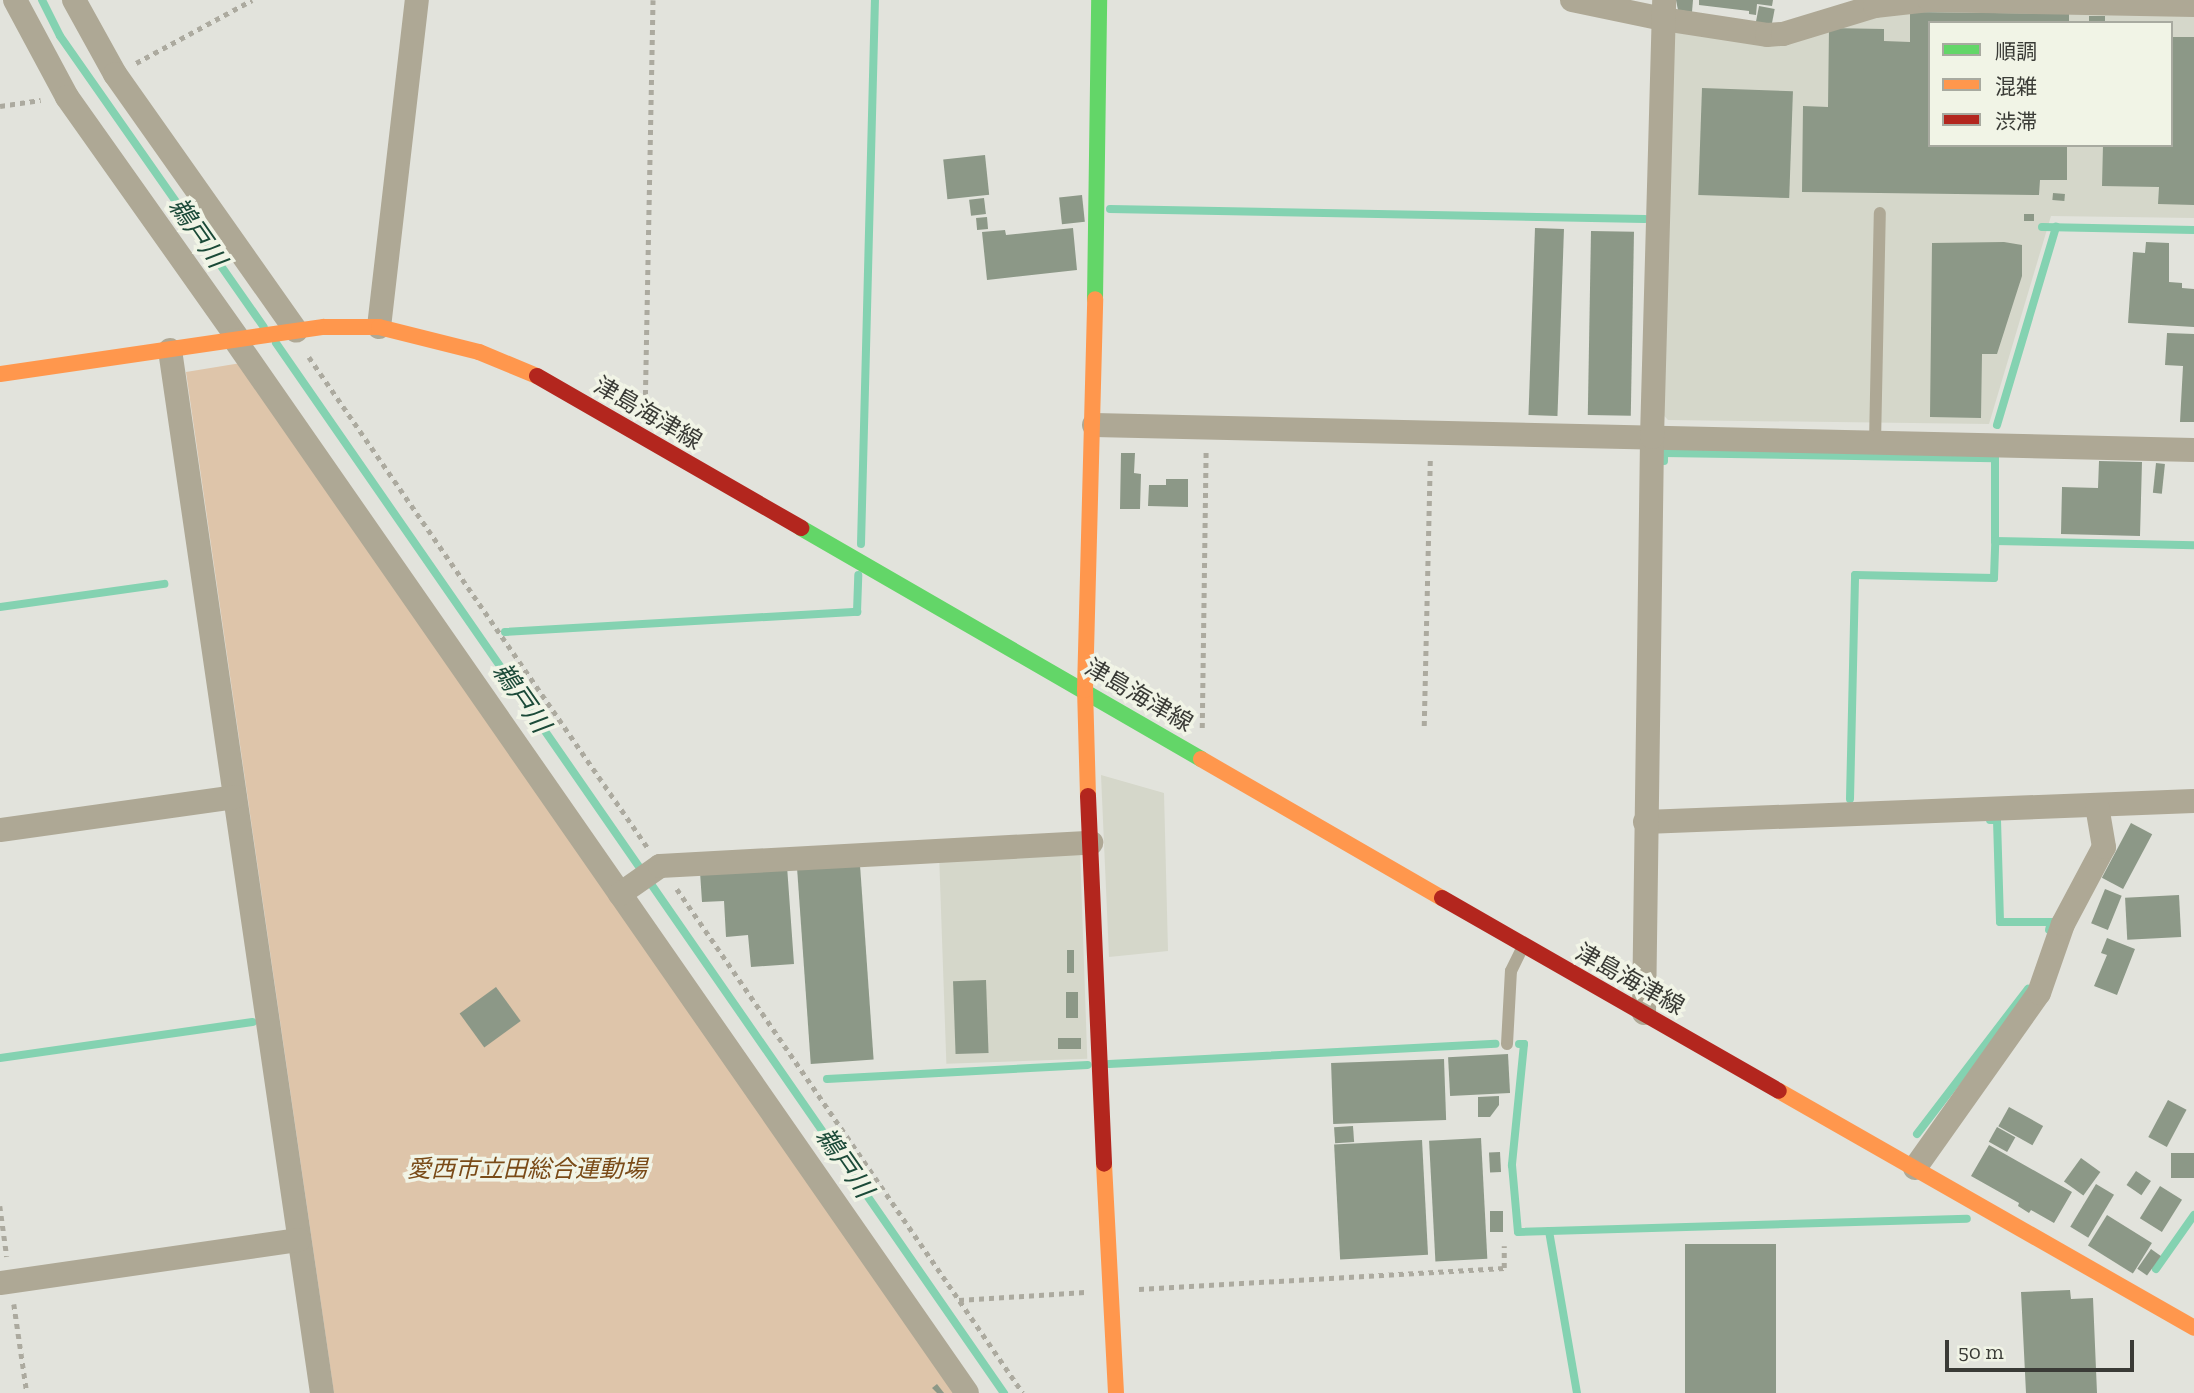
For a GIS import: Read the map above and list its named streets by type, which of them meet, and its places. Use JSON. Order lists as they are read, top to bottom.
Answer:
{
  "streets": {
    "main road": ["津島海津線"]
  },
  "water": ["鵜戸川"],
  "parks": ["愛西市立田総合運動場"],
  "legend": ["順調", "混雑", "渋滞"],
  "scale_bar": "50 m"
}
